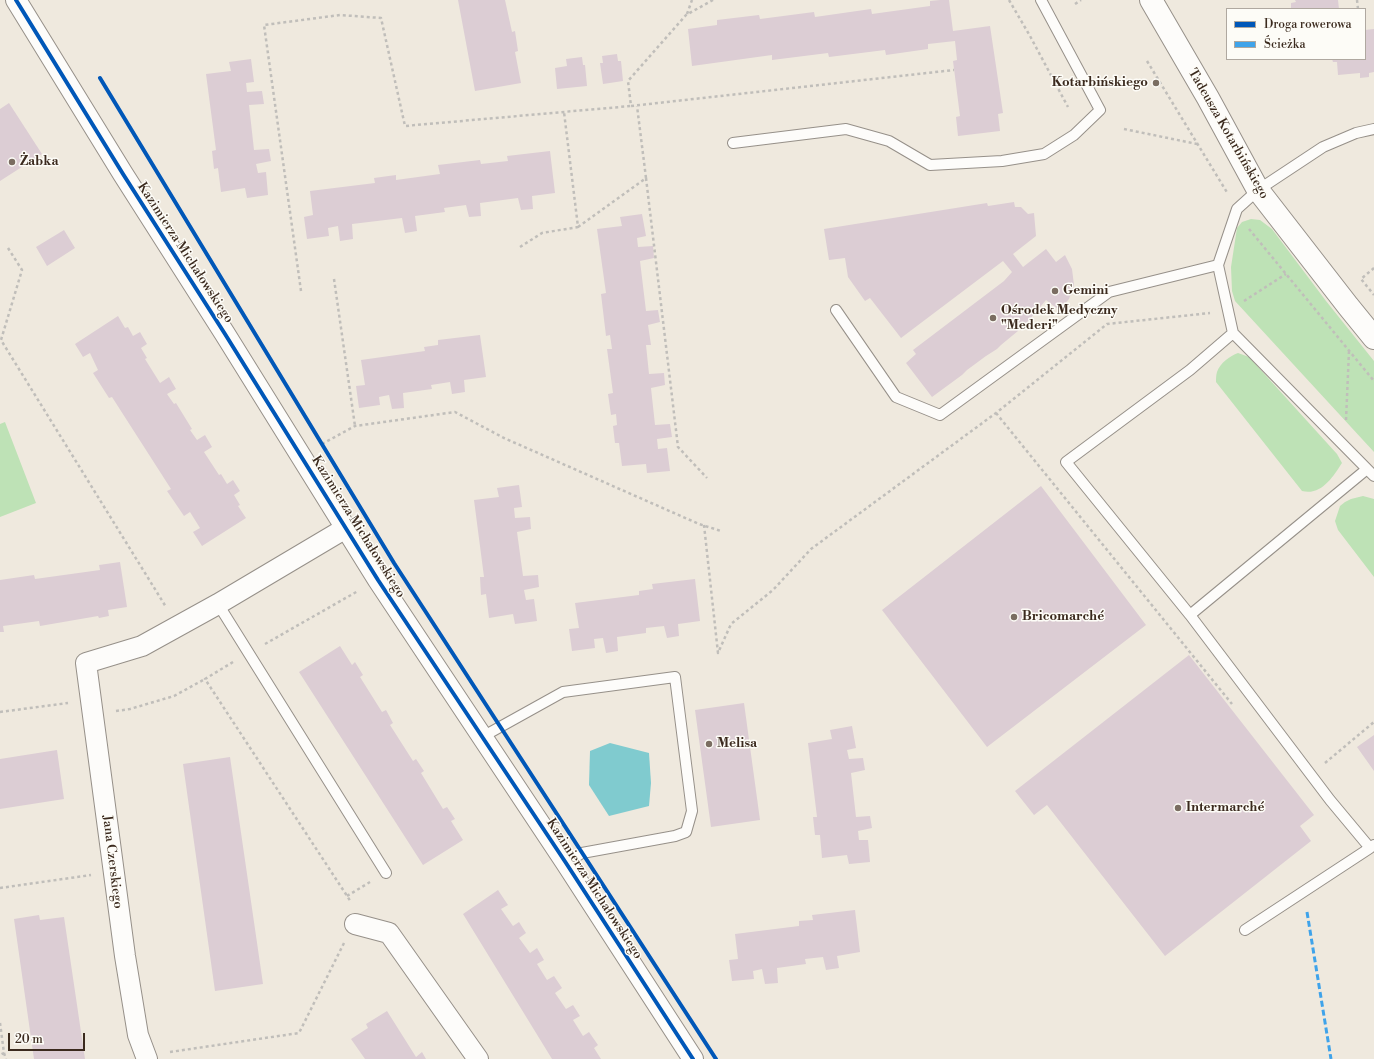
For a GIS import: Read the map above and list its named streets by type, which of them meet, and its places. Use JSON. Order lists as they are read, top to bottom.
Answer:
{
  "streets": {
    "street": ["Tadeusza Kotarbińskiego", "Kazimierza Michałowskiego", "Jana Czerskiego"]
  },
  "places": [
    "Kotarbińskiego",
    "Żabka",
    "Gemini",
    "Ośrodek Medyczny \"Mederi\"",
    "Bricomarché",
    "Melisa",
    "Intermarché"
  ],
  "legend": ["Droga rowerowa", "Ścieżka"],
  "scale_bar": "20 m"
}
